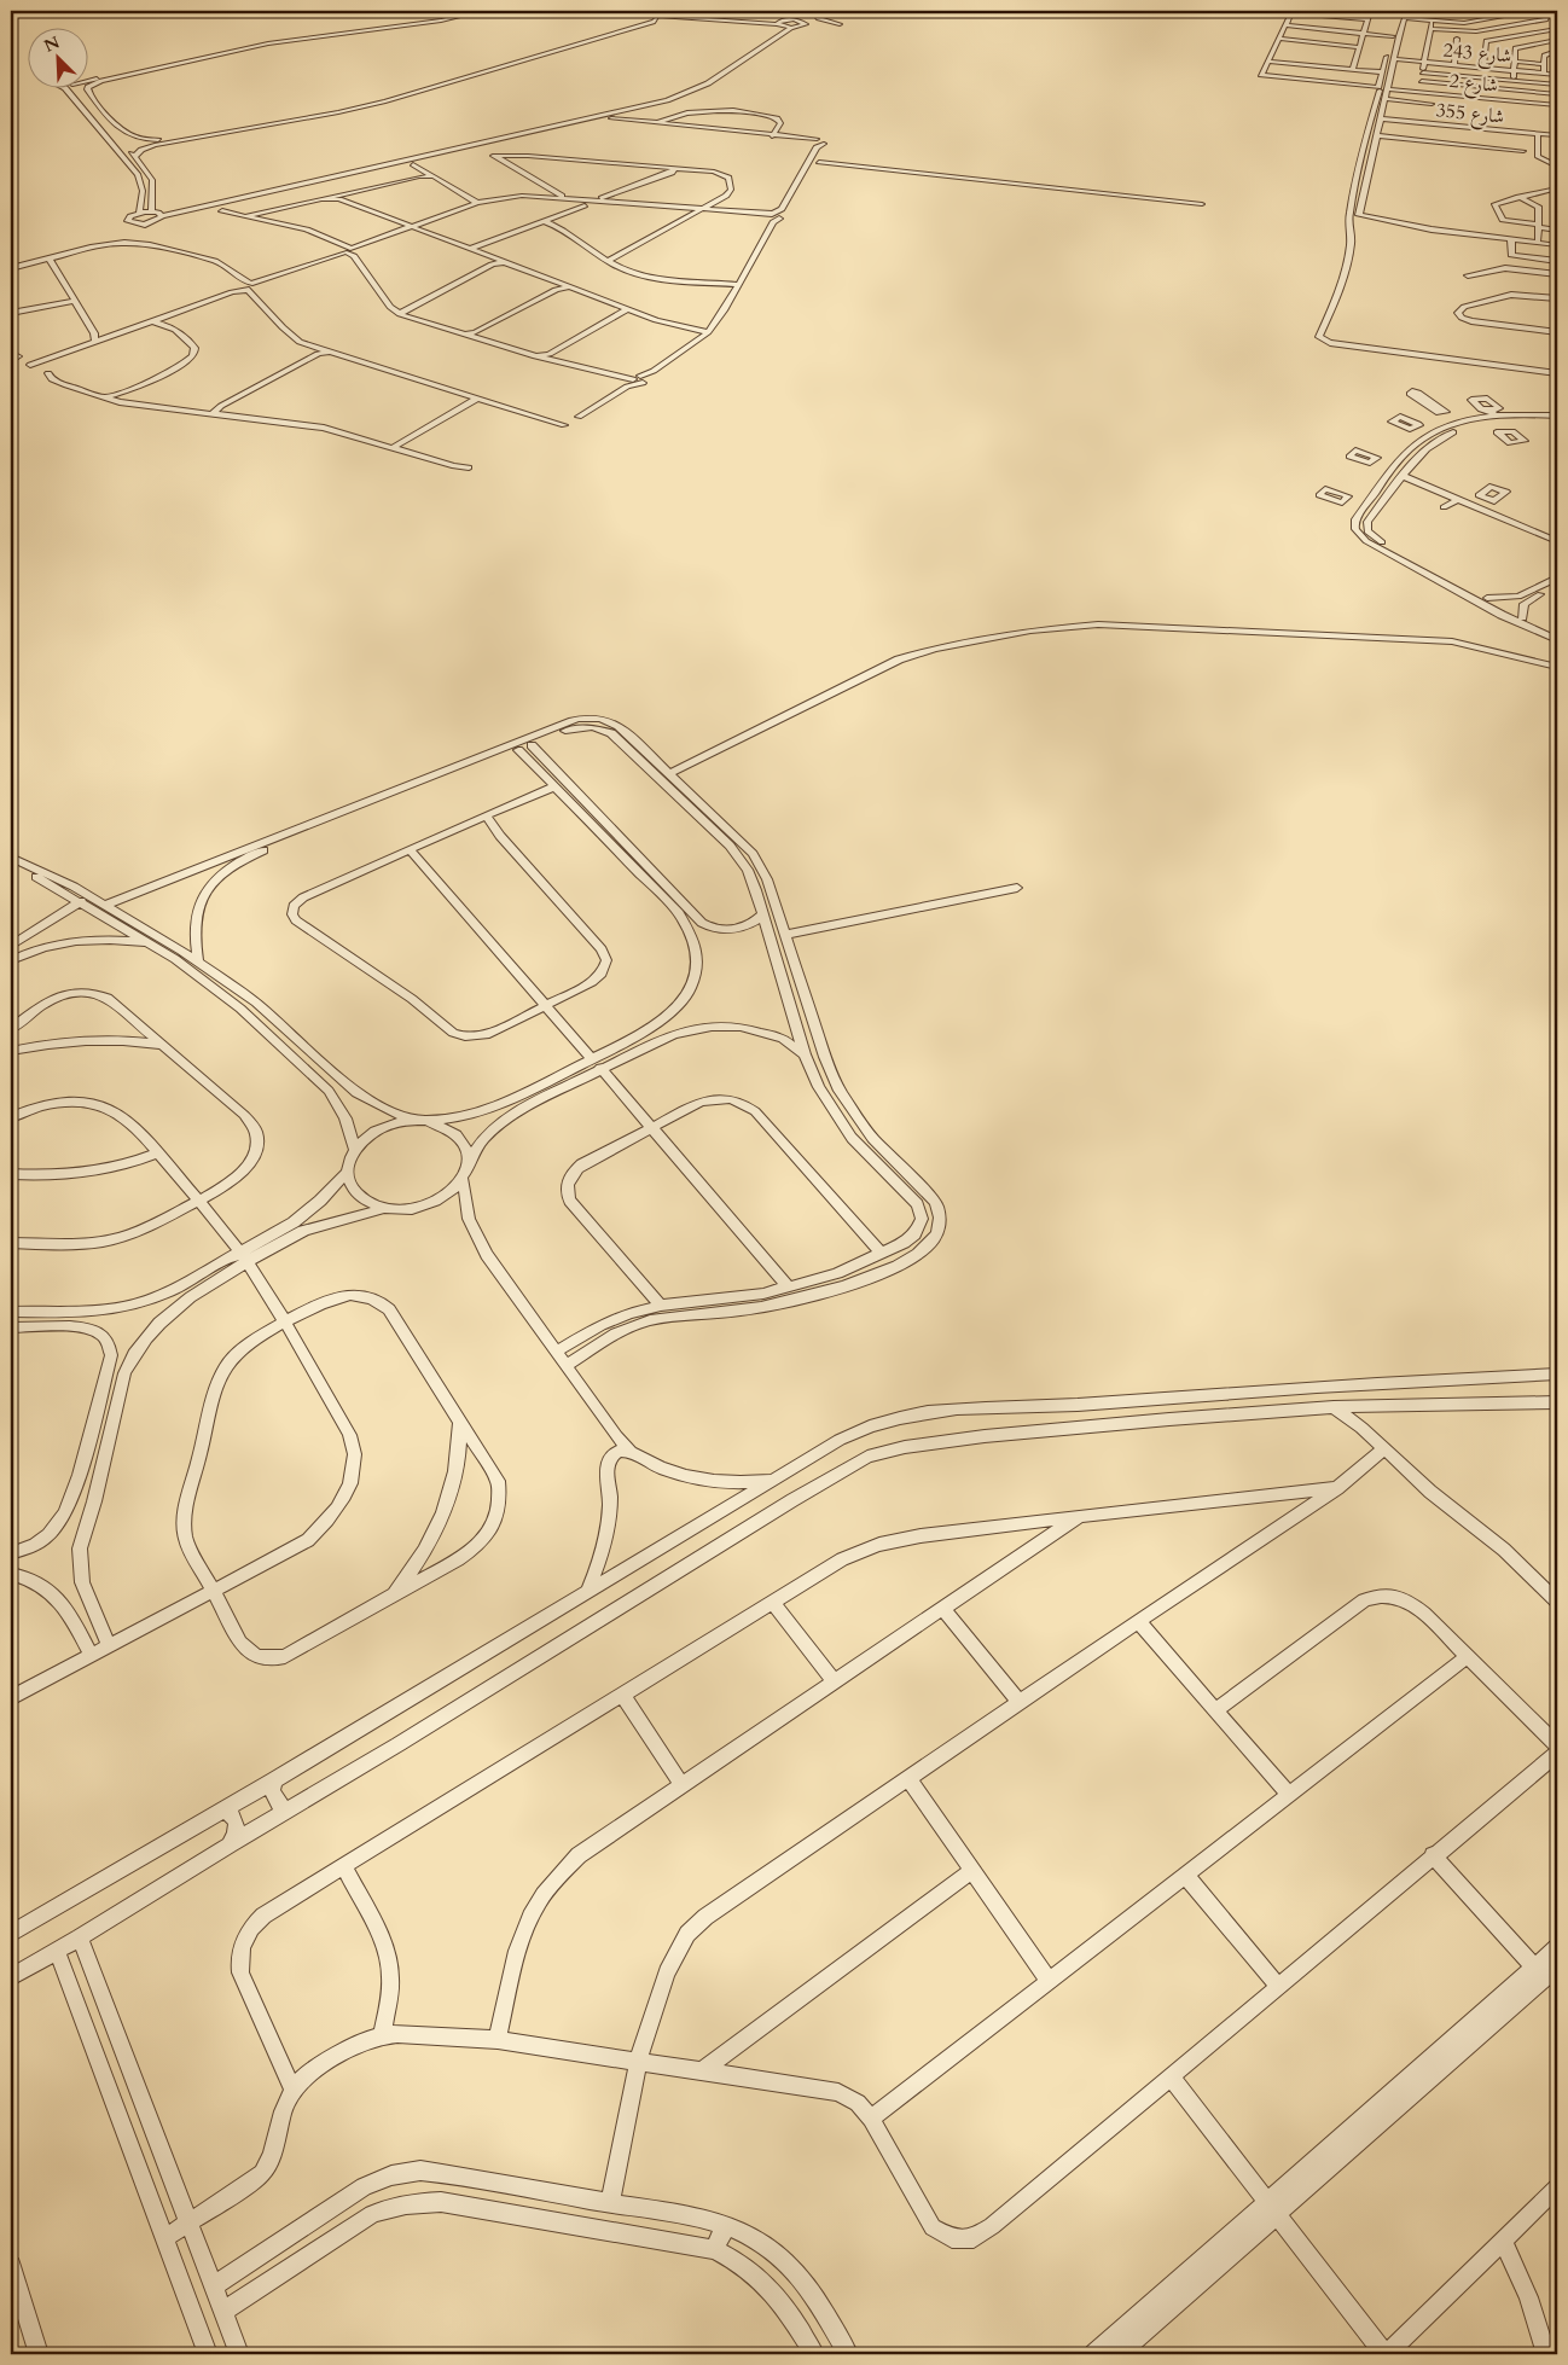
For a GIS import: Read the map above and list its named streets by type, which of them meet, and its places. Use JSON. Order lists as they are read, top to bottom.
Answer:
{
  "streets": {
    "street": ["شارع 243", "شارع 2", "شارع 355"]
  },
  "north": "top left"
}
